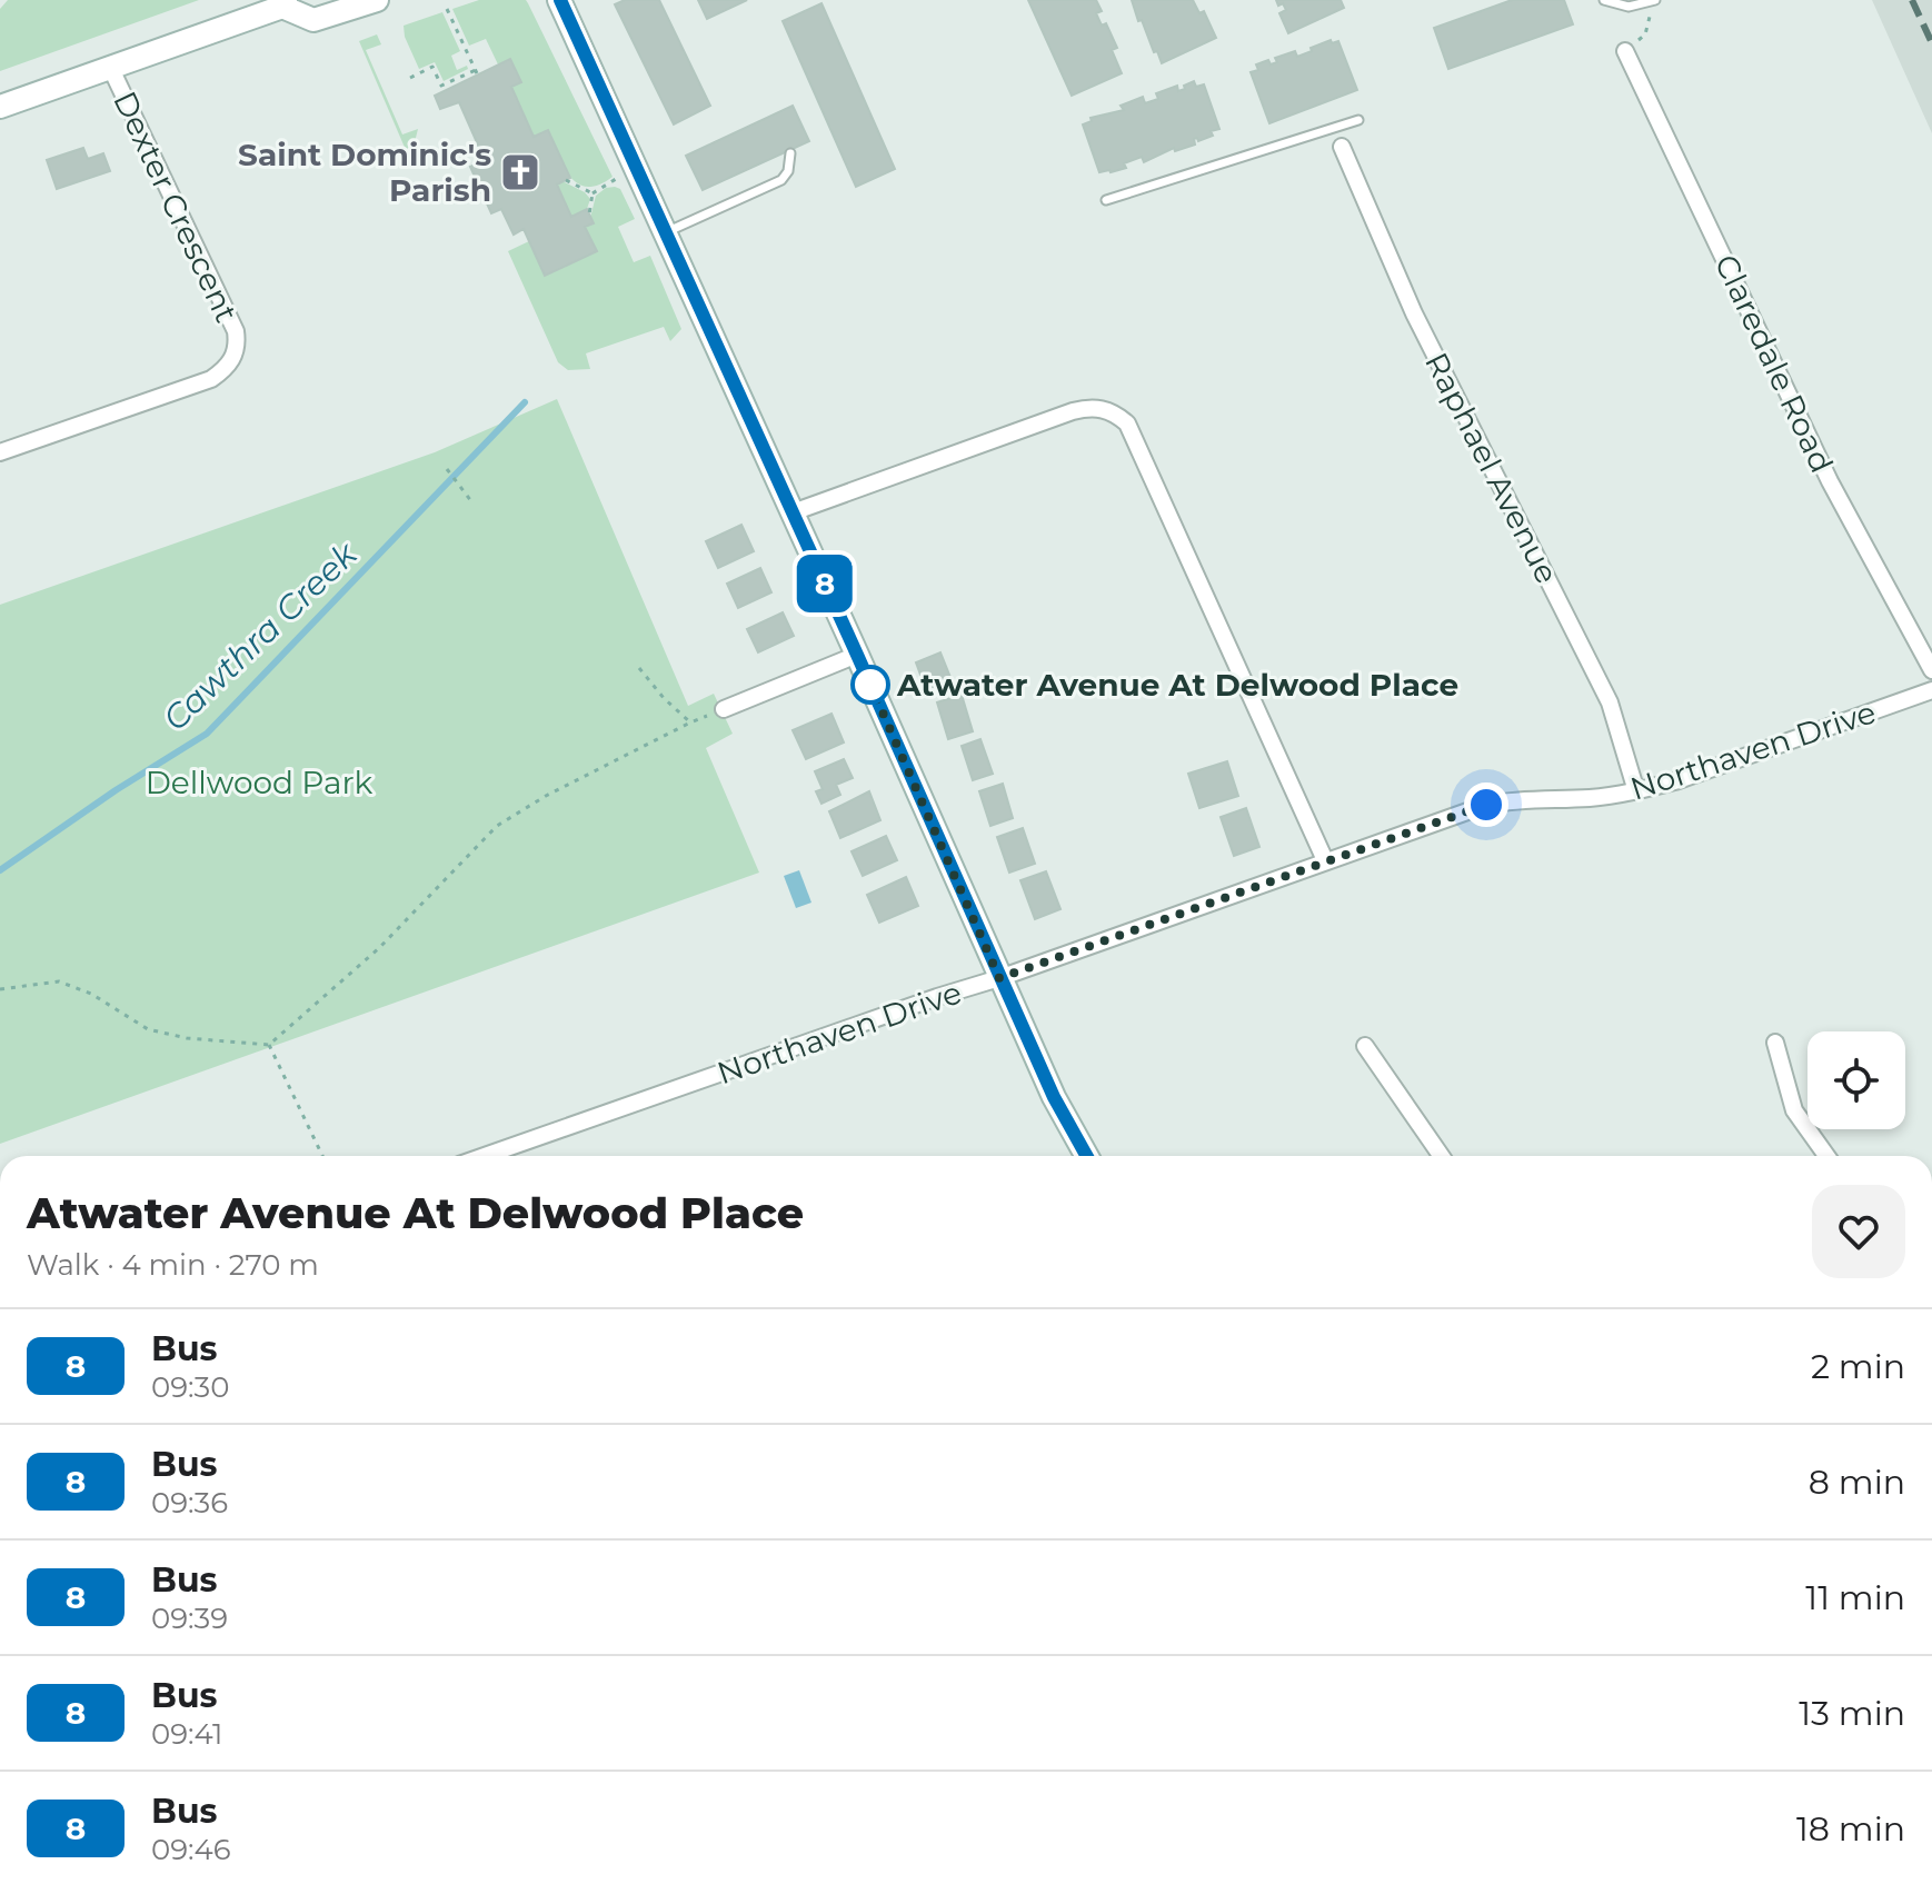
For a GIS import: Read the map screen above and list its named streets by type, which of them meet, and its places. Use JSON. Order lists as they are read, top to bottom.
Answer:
{
  "streets": {
    "street": [
      "Dexter Crescent",
      "Claredale Road",
      "Raphael Avenue",
      "Northaven Drive"
    ]
  },
  "crossings": [
    ["Raphael Avenue", "Northaven Drive"]
  ],
  "water": ["Cawthra Creek"],
  "parks": ["Dellwood Park"],
  "places": {
    "church": ["Saint Dominic's Parish"],
    "other": ["Atwater Avenue At Delwood Place"]
  },
  "lines": ["bus line 8"],
  "page": {
    "on_map": "8",
    "heading": ["Atwater Avenue At Delwood Place", "Walk · 4 min · 270 m"],
    "list": [
      {
        "mark": "8",
        "name": "Bus",
        "note": "09:30",
        "value": "2 min"
      },
      {
        "mark": "8",
        "name": "Bus",
        "note": "09:36",
        "value": "8 min"
      },
      {
        "mark": "8",
        "name": "Bus",
        "note": "09:39",
        "value": "11 min"
      },
      {
        "mark": "8",
        "name": "Bus",
        "note": "09:41",
        "value": "13 min"
      },
      {
        "mark": "8",
        "name": "Bus",
        "note": "09:46",
        "value": "18 min"
      }
    ]
  }
}
